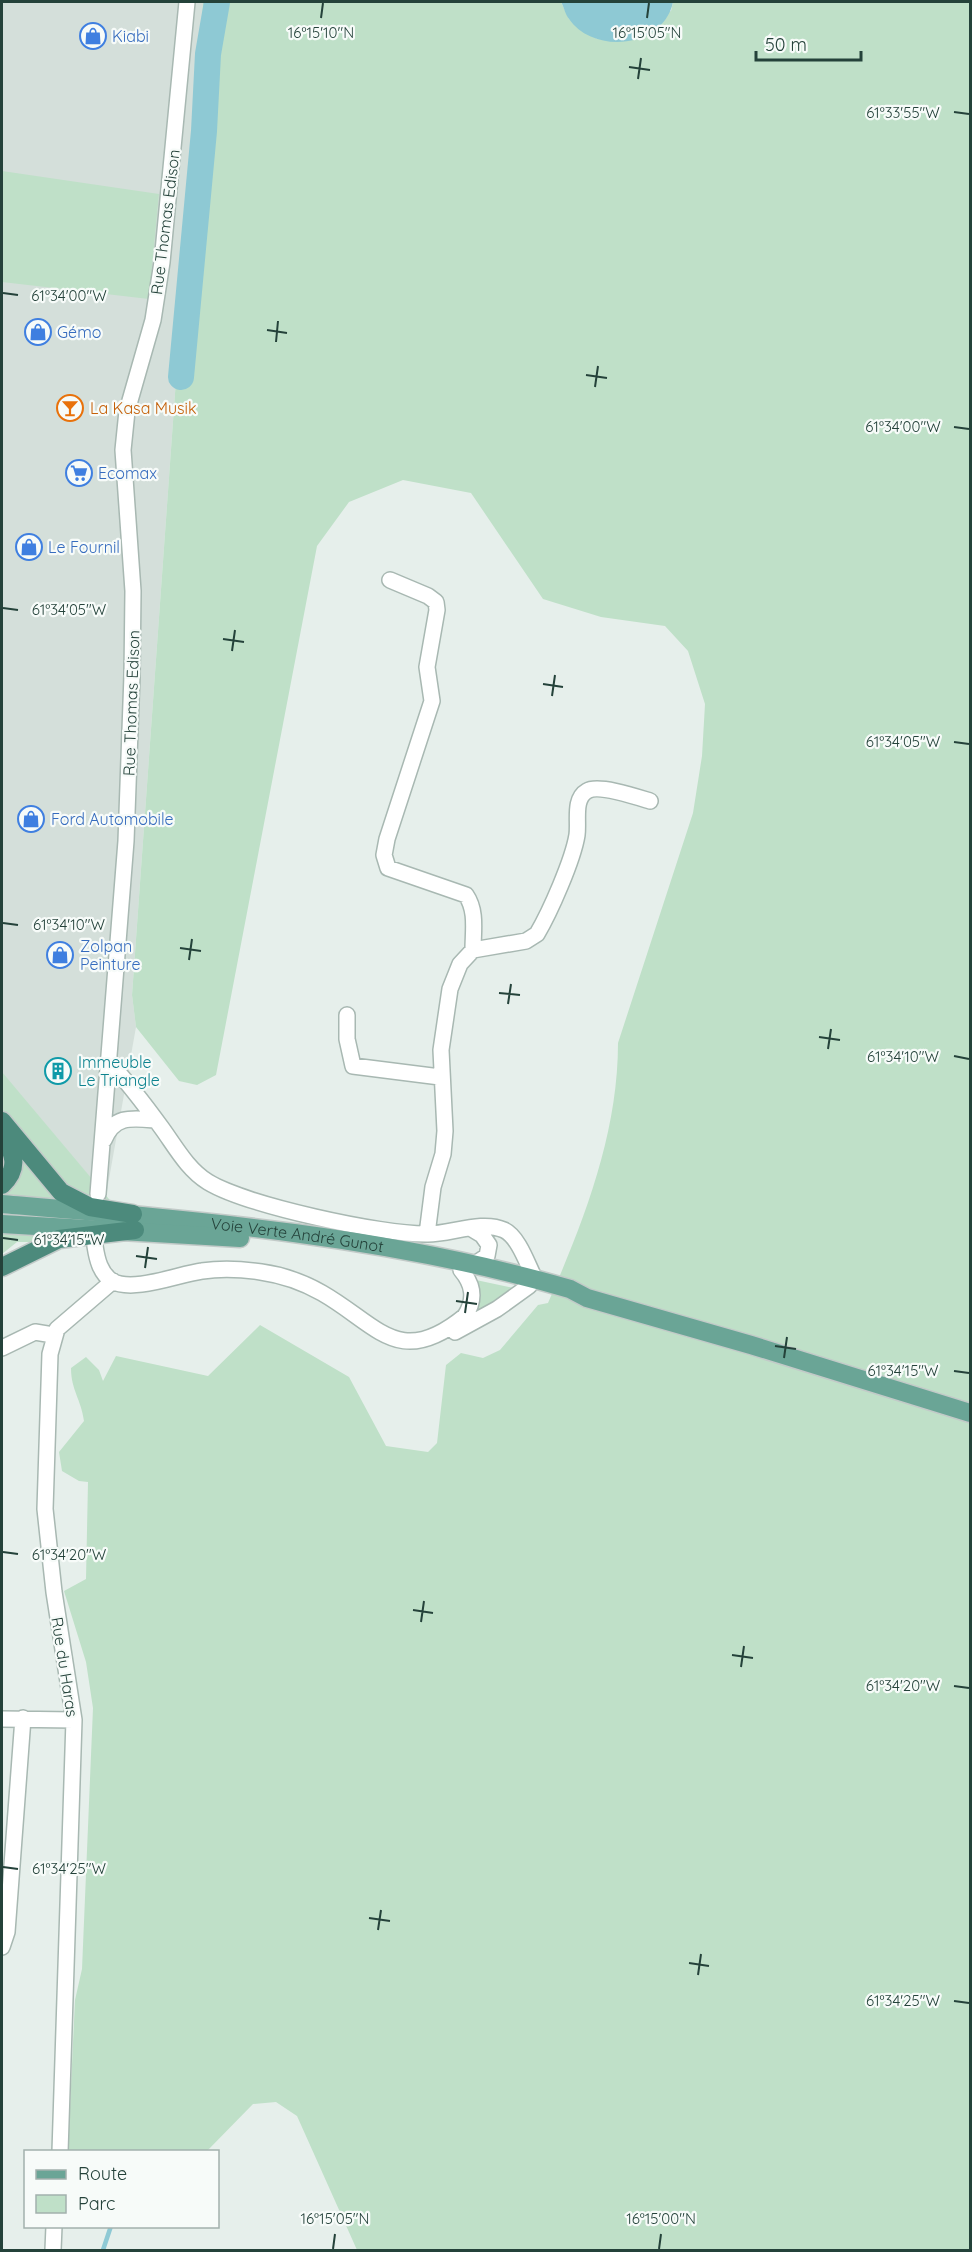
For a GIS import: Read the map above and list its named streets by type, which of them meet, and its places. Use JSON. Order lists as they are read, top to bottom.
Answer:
{
  "streets": {
    "main road": ["Voie Verte André Gunot"],
    "street": ["Rue Thomas Edison", "Rue du Haras"]
  },
  "places": {
    "shop": [
      "Kiabi",
      "Gémo",
      "Le Fournil",
      "Ford Automobile",
      "Zolpan Peinture"
    ],
    "bar": ["La Kasa Musik"],
    "supermarket": ["Ecomax"],
    "building": ["Immeuble Le Triangle"]
  },
  "legend": ["Route", "Parc"],
  "scale_bar": "50 m",
  "coordinates": [
    "16°15'10\"N",
    "16°15'05\"N",
    "61°33'55\"W",
    "61°34'00\"W",
    "61°34'05\"W",
    "61°34'10\"W",
    "61°34'15\"W",
    "61°34'20\"W",
    "61°34'25\"W",
    "16°15'00\"N"
  ]
}
